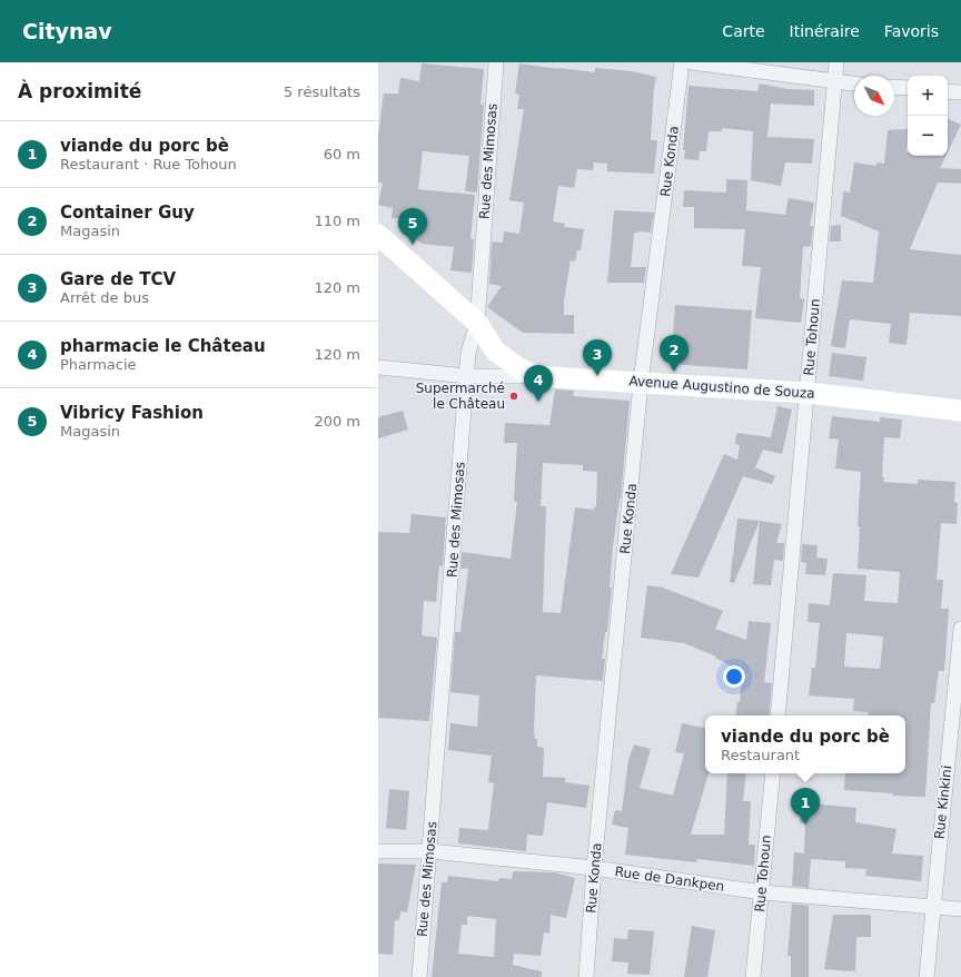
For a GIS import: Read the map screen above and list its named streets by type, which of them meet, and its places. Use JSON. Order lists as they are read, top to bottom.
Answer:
{
  "streets": {
    "main road": ["Avenue Augustino de Souza"],
    "street": [
      "Rue des Mimosas",
      "Rue Konda",
      "Rue Tohoun",
      "Rue Kinkini",
      "Rue de Dankpen"
    ]
  },
  "crossings": [
    ["Rue des Mimosas", "Avenue Augustino de Souza"],
    ["Rue des Mimosas", "Rue de Dankpen"],
    ["Rue Konda", "Avenue Augustino de Souza"],
    ["Rue Konda", "Rue de Dankpen"],
    ["Rue Tohoun", "Avenue Augustino de Souza"],
    ["Rue Tohoun", "Rue de Dankpen"],
    ["Rue Kinkini", "Rue de Dankpen"]
  ],
  "places": ["Supermarché le Château"],
  "north": "bottom right",
  "page": {
    "header": "Citynav",
    "nav": ["Carte", "Itinéraire", "Favoris"],
    "heading": ["À proximité", "5 résultats"],
    "map_buttons": ["+", "−"],
    "list": [
      {
        "mark": "1",
        "name": "viande du porc bè",
        "note": "Restaurant · Rue Tohoun",
        "value": "60 m"
      },
      {
        "mark": "2",
        "name": "Container Guy",
        "note": "Magasin",
        "value": "110 m"
      },
      {
        "mark": "3",
        "name": "Gare de TCV",
        "note": "Arrêt de bus",
        "value": "120 m"
      },
      {
        "mark": "4",
        "name": "pharmacie le Château",
        "note": "Pharmacie",
        "value": "120 m"
      },
      {
        "mark": "5",
        "name": "Vibricy Fashion",
        "note": "Magasin",
        "value": "200 m"
      }
    ],
    "pins": [
      "5",
      "2",
      "3",
      "4",
      "1"
    ],
    "popup": ["viande du porc bè", "Restaurant"]
  }
}
